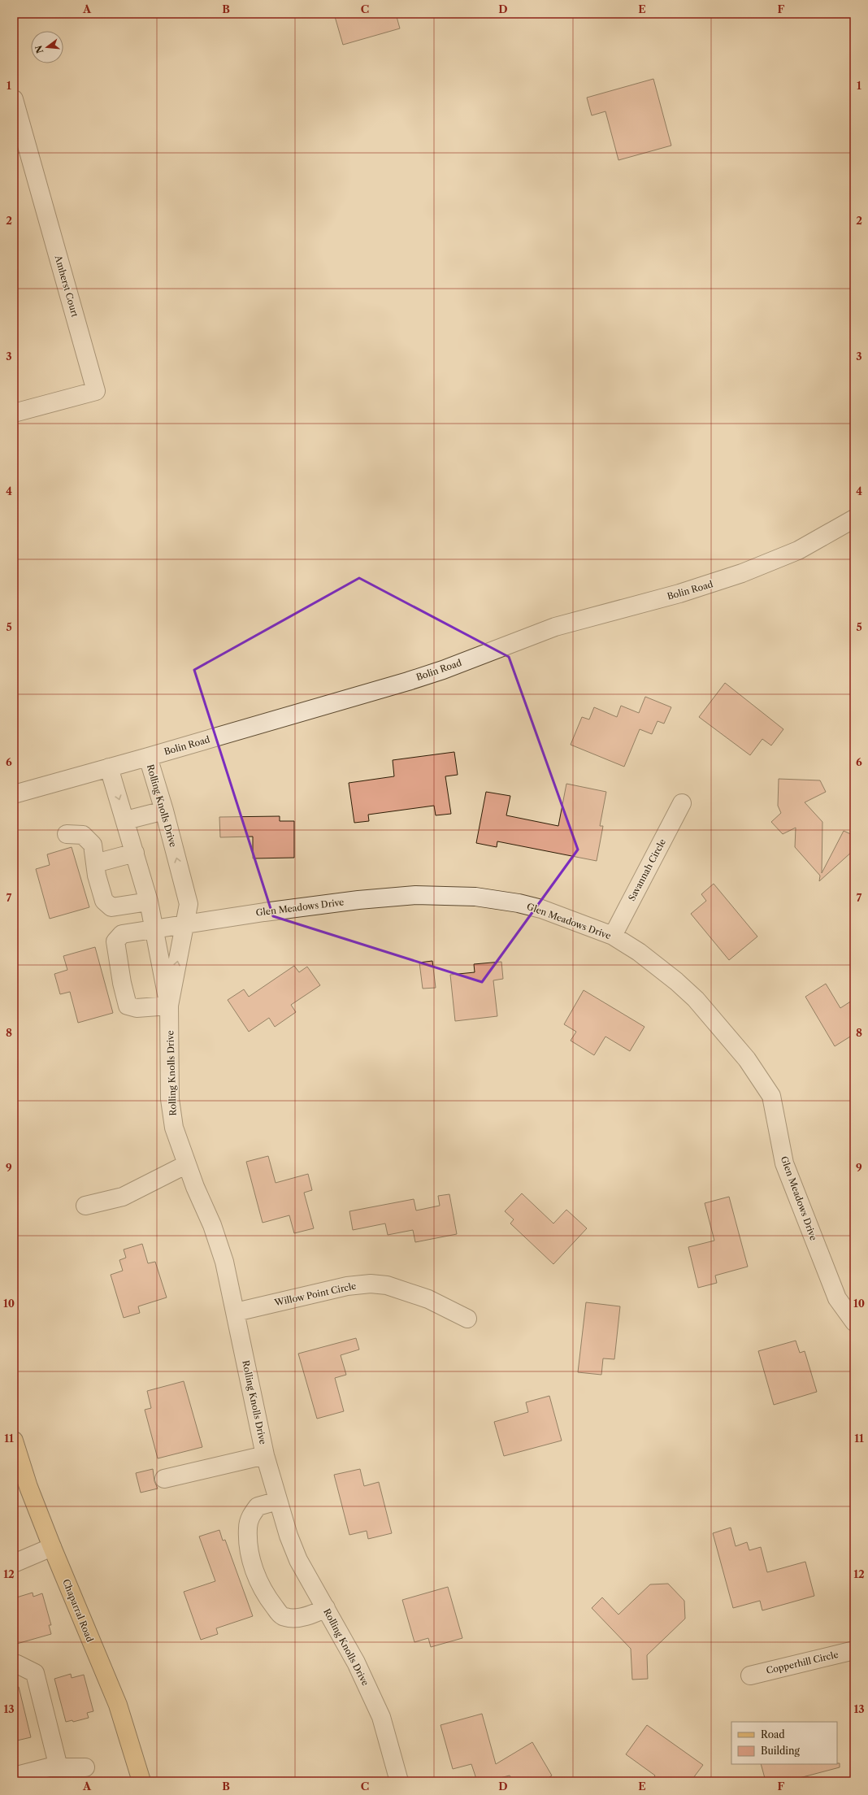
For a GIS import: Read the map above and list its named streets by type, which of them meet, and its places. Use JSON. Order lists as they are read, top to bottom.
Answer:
{
  "streets": {
    "main road": ["Chaparral Road"],
    "street": [
      "Amherst Court",
      "Bolin Road",
      "Rolling Knolls Drive",
      "Savannah Circle",
      "Glen Meadows Drive",
      "Willow Point Circle",
      "Copperhill Circle"
    ]
  },
  "crossings": [
    ["Bolin Road", "Rolling Knolls Drive"],
    ["Rolling Knolls Drive", "Glen Meadows Drive"],
    ["Rolling Knolls Drive", "Willow Point Circle"],
    ["Savannah Circle", "Glen Meadows Drive"]
  ],
  "legend": ["Road", "Building"],
  "north": "left",
  "grid": {
    "columns": [
      "A",
      "B",
      "C",
      "D",
      "E",
      "F"
    ],
    "rows": [
      "1",
      "2",
      "3",
      "4",
      "5",
      "6",
      "7",
      "8",
      "9",
      "10",
      "11",
      "12",
      "13"
    ]
  }
}
